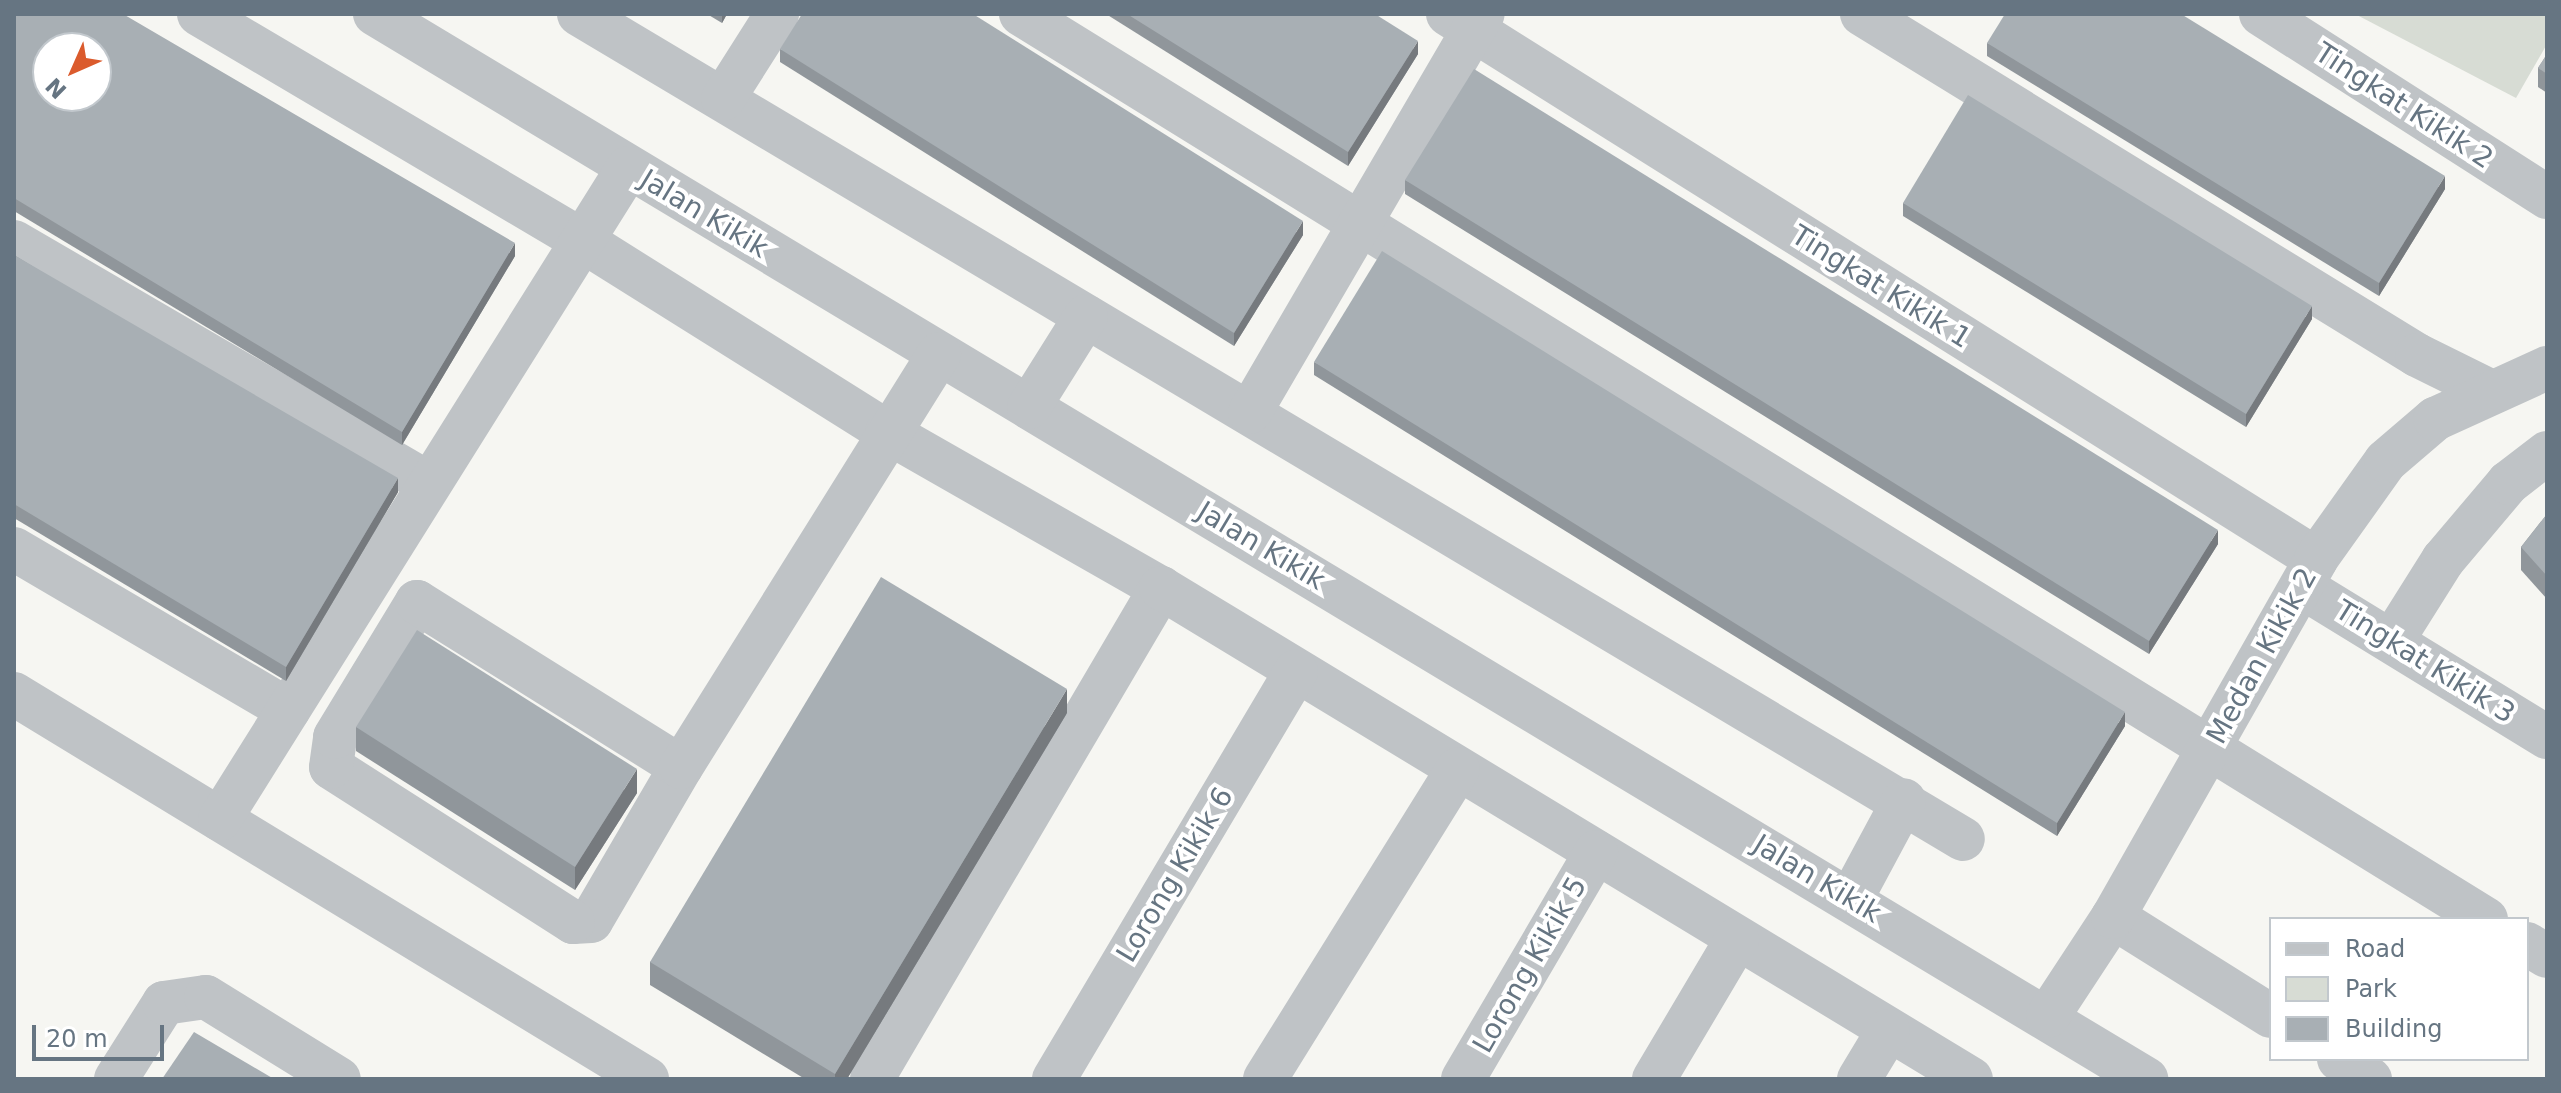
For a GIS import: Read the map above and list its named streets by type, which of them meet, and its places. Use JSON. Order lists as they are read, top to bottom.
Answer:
{
  "streets": {
    "street": [
      "Tingkat Kikik 2",
      "Jalan Kikik",
      "Tingkat Kikik 1",
      "Medan Kikik 2",
      "Tingkat Kikik 3",
      "Lorong Kikik 6",
      "Lorong Kikik 5"
    ]
  },
  "crossings": [
    ["Jalan Kikik", "Medan Kikik 2"],
    ["Tingkat Kikik 1", "Medan Kikik 2"],
    ["Tingkat Kikik 1", "Tingkat Kikik 3"],
    ["Medan Kikik 2", "Tingkat Kikik 3"]
  ],
  "legend": ["Road", "Park", "Building"],
  "scale_bar": "20 m",
  "north": "bottom left"
}
